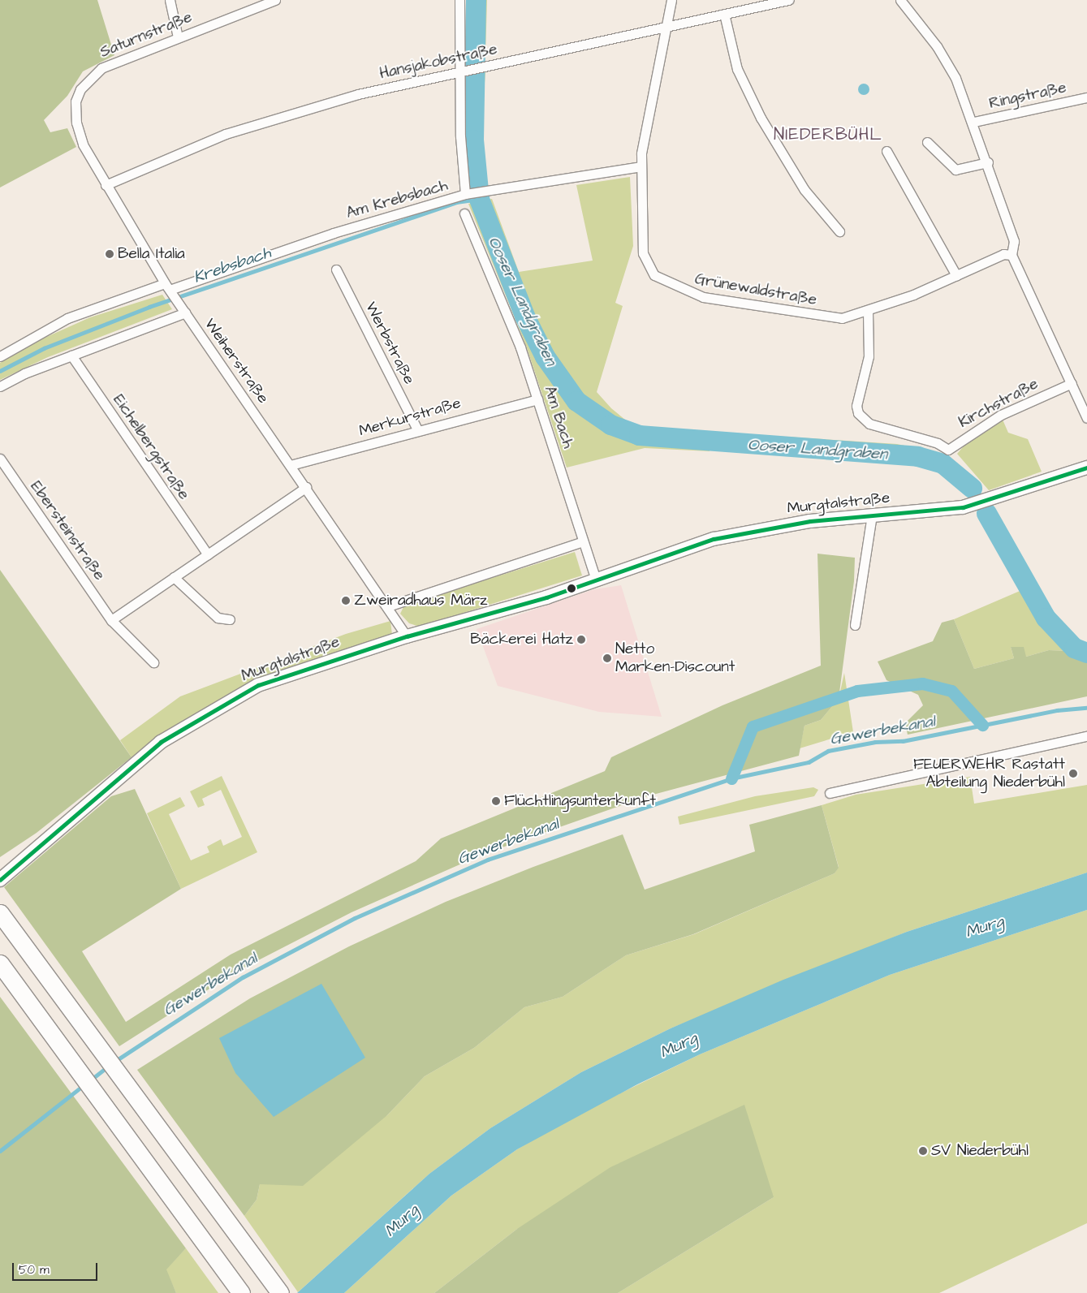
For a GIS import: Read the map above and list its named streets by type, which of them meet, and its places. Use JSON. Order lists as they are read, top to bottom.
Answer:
{
  "streets": {
    "main road": ["Murgtalstraße"],
    "street": [
      "Saturnstraße",
      "Hansjakobstraße",
      "Ringstraße",
      "Am Krebsbach",
      "Grünewaldstraße",
      "Werbstraße",
      "Weiherstraße",
      "Kirchstraße",
      "Merkurstraße",
      "Am Bach",
      "Eichelbergstraße",
      "Ebersteinstraße"
    ]
  },
  "crossings": [
    ["Saturnstraße", "Weiherstraße"],
    ["Hansjakobstraße", "Grünewaldstraße"],
    ["Hansjakobstraße", "Weiherstraße"],
    ["Am Krebsbach", "Grünewaldstraße"],
    ["Am Krebsbach", "Weiherstraße"],
    ["Grünewaldstraße", "Kirchstraße"],
    ["Werbstraße", "Merkurstraße"],
    ["Weiherstraße", "Merkurstraße"],
    ["Weiherstraße", "Murgtalstraße"],
    ["Merkurstraße", "Am Bach"]
  ],
  "districts": ["NIEDERBÜHL"],
  "water": [
    "Krebsbach",
    "Ooser Landgraben",
    "Gewerbekanal",
    "Murg"
  ],
  "places": [
    "Bella Italia",
    "Zweiradhaus März",
    "Bäckerei Hatz",
    "Netto Marken-Discount",
    "FEUERWEHR Rastatt Abteilung Niederbühl",
    "Flüchtlingsunterkunft",
    "SV Niederbühl"
  ],
  "scale_bar": "50 m"
}
